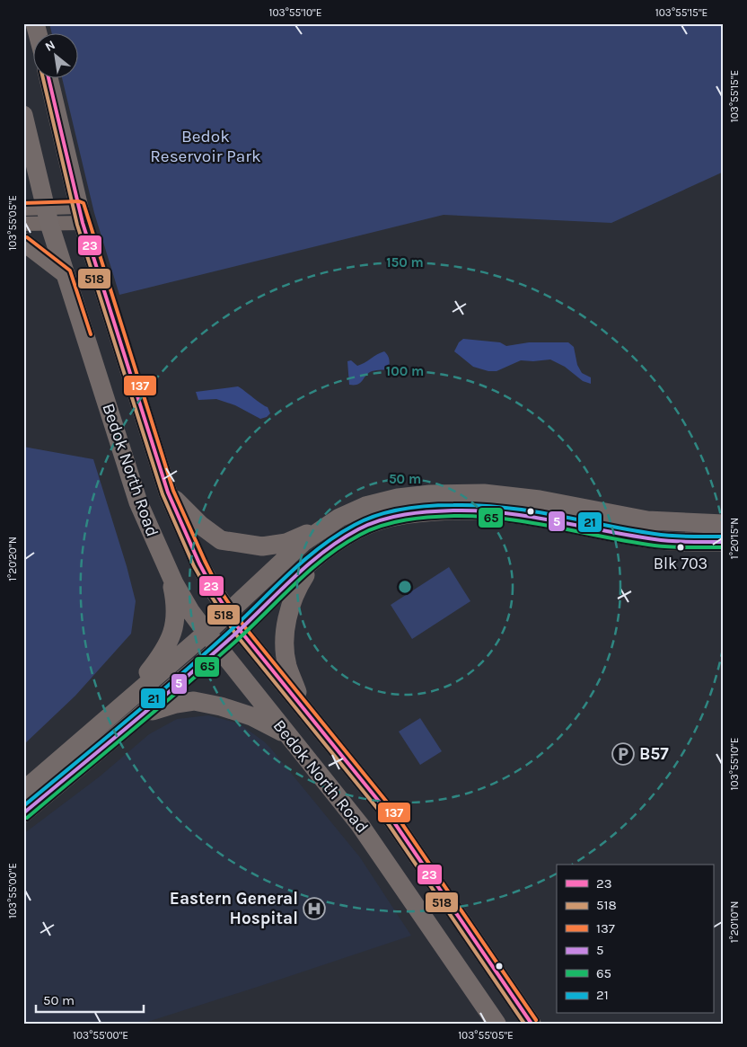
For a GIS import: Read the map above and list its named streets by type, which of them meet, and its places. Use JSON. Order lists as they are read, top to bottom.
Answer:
{
  "streets": {
    "main road": ["Bedok North Road"]
  },
  "parks": ["Bedok Reservoir Park"],
  "places": {
    "other": ["Blk 703"],
    "parking": ["B57"],
    "hospital": ["Eastern General Hospital"]
  },
  "lines": [
    "transit line 23",
    "transit line 518",
    "transit line 137",
    "transit line 21",
    "transit line 5",
    "transit line 65"
  ],
  "legend": [
    "23",
    "518",
    "137",
    "5",
    "65",
    "21"
  ],
  "scale_bar": "50 m",
  "north": "top left",
  "coordinates": [
    "103°55'10\"E",
    "103°55'15\"E",
    "103°55'05\"E",
    "1°20'15\"N",
    "1°20'20\"N",
    "103°55'00\"E",
    "1°20'10\"N"
  ],
  "rings": ["150 m", "100 m", "50 m"]
}
